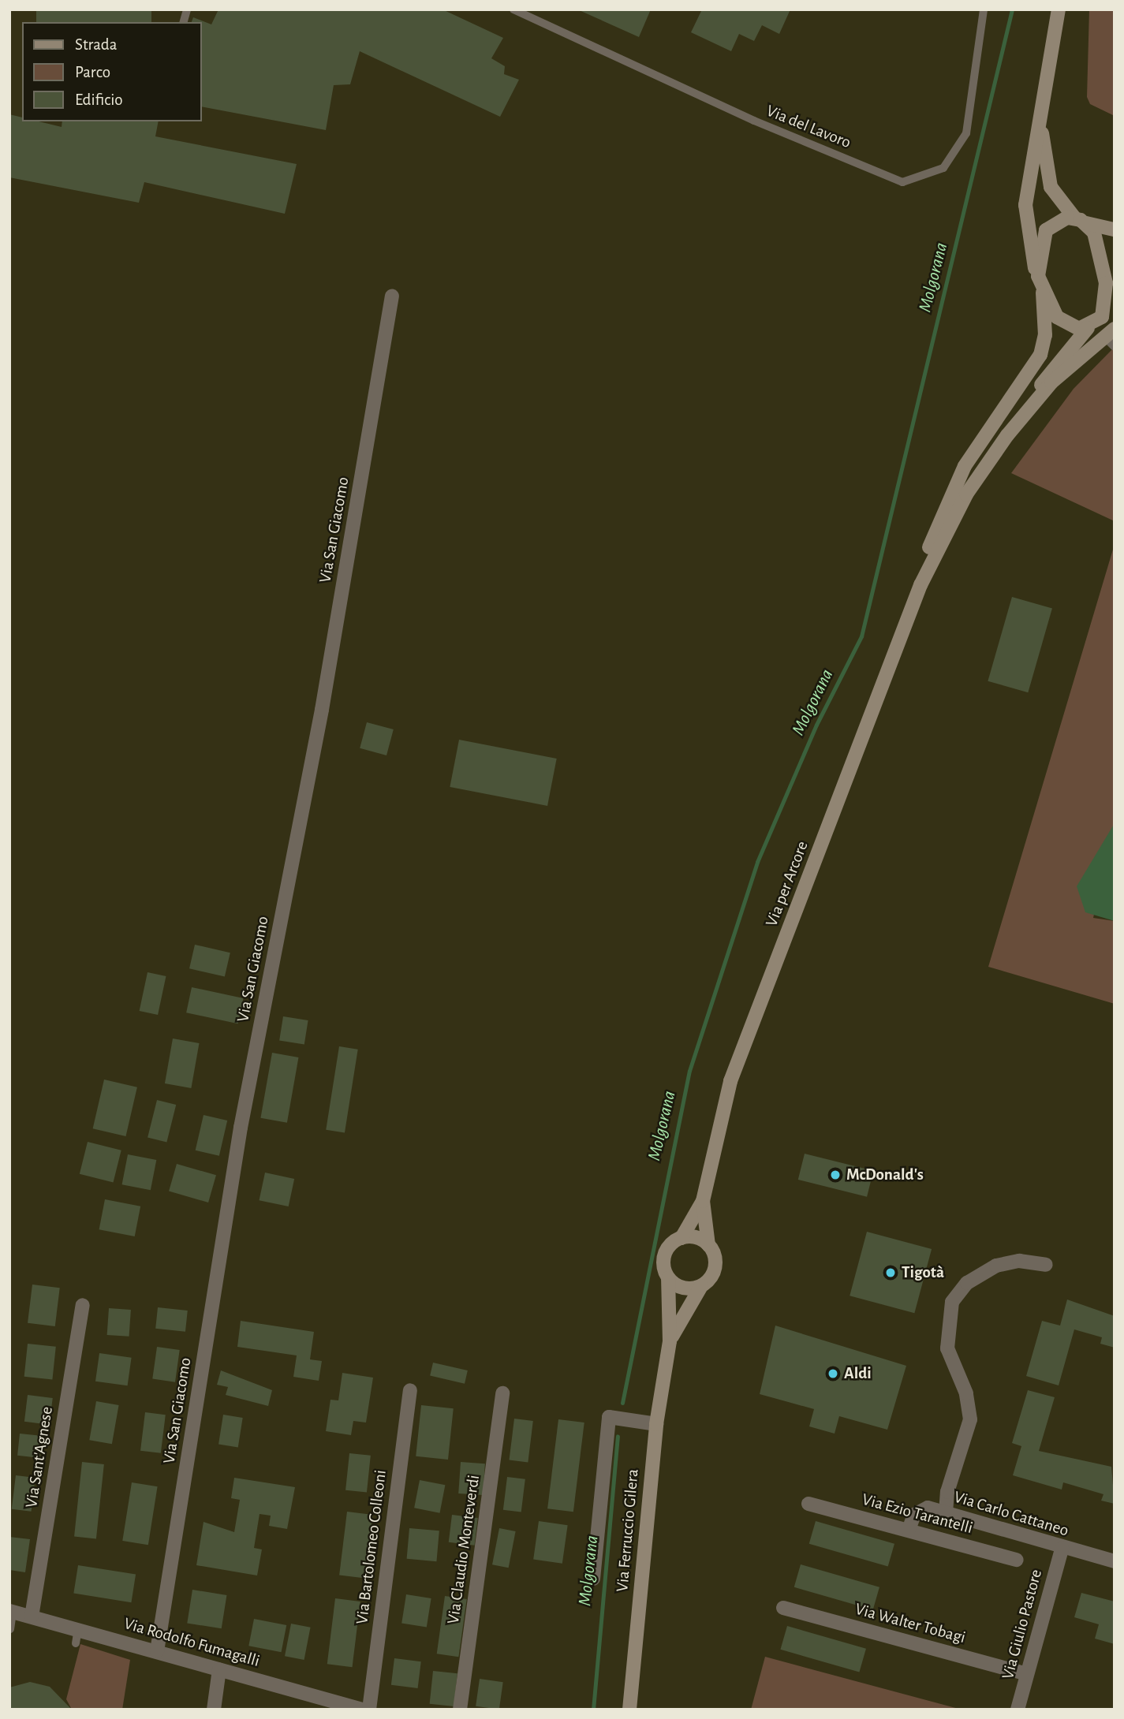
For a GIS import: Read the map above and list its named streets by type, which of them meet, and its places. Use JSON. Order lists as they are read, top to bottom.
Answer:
{
  "streets": {
    "main road": ["Via per Arcore", "Via Ferruccio Gilera"],
    "street": [
      "Via San Giacomo",
      "Via Sant'Agnese",
      "Via Ezio Tarantelli",
      "Via Carlo Cattaneo",
      "Via Bartolomeo Colleoni",
      "Via Claudio Monteverdi",
      "Via Walter Tobagi",
      "Via Giulio Pastore",
      "Via Rodolfo Fumagalli"
    ],
    "lane": ["Via del Lavoro"]
  },
  "crossings": [
    ["Via San Giacomo", "Via Rodolfo Fumagalli"],
    ["Via Sant'Agnese", "Via Rodolfo Fumagalli"],
    ["Via Ezio Tarantelli", "Via Carlo Cattaneo"],
    ["Via Carlo Cattaneo", "Via Giulio Pastore"],
    ["Via Walter Tobagi", "Via Giulio Pastore"]
  ],
  "water": ["Molgorana"],
  "places": ["McDonald's", "Tigotà", "Aldi"],
  "legend": ["Strada", "Parco", "Edificio"]
}
